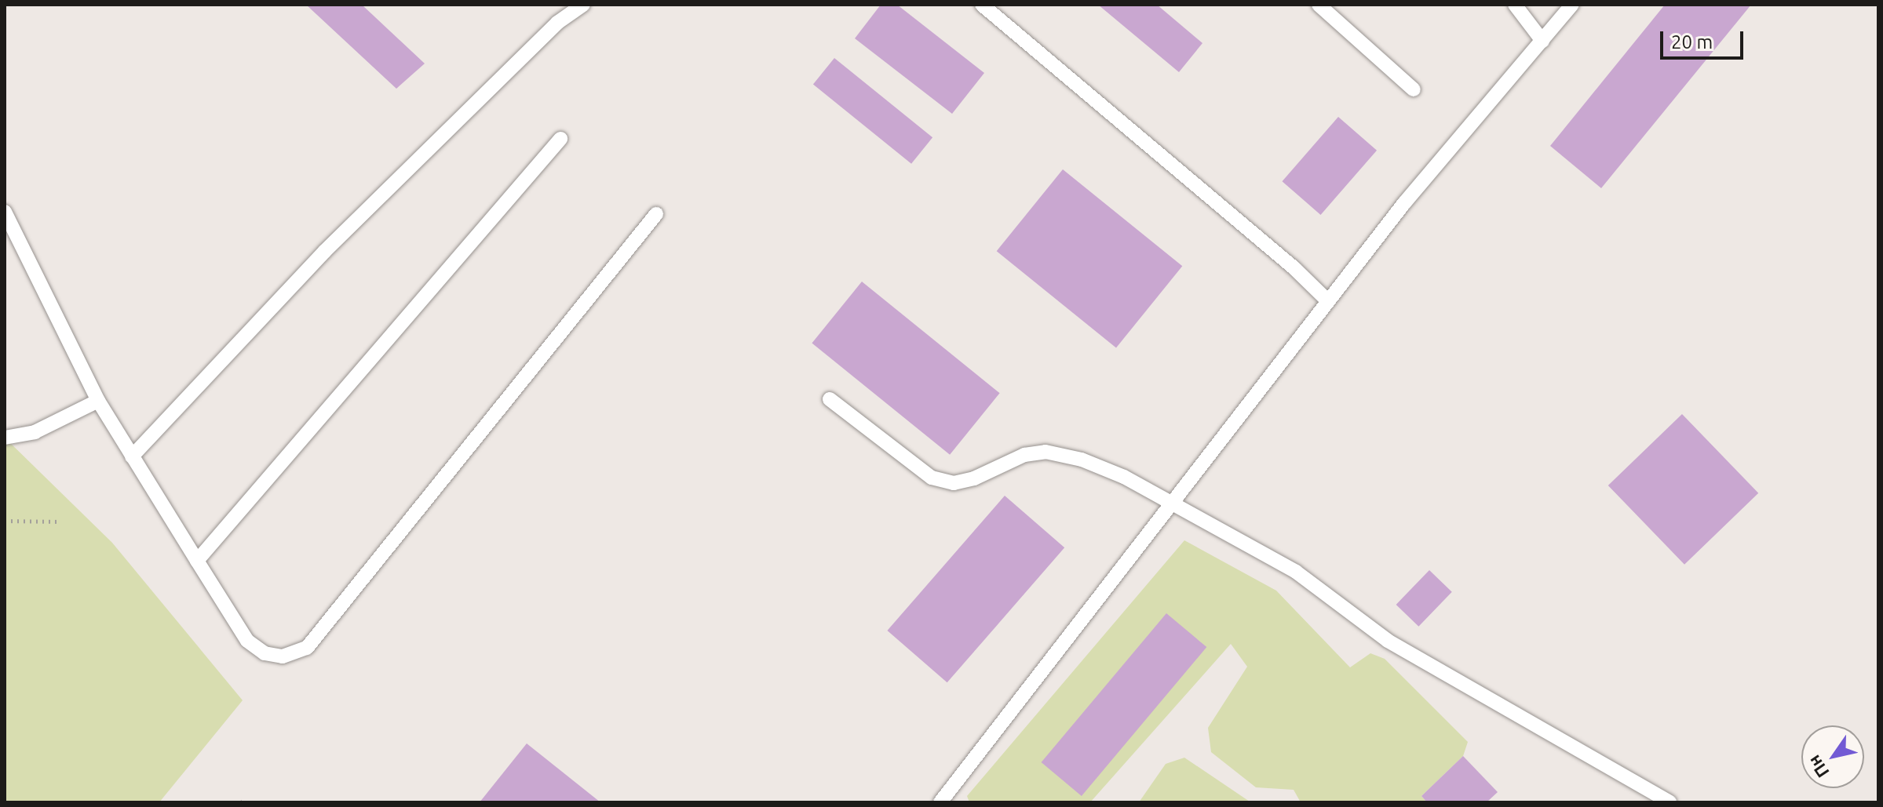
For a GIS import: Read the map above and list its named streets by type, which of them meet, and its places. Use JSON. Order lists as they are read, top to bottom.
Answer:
{
  "scale_bar": "20 m",
  "north": "bottom left"
}
